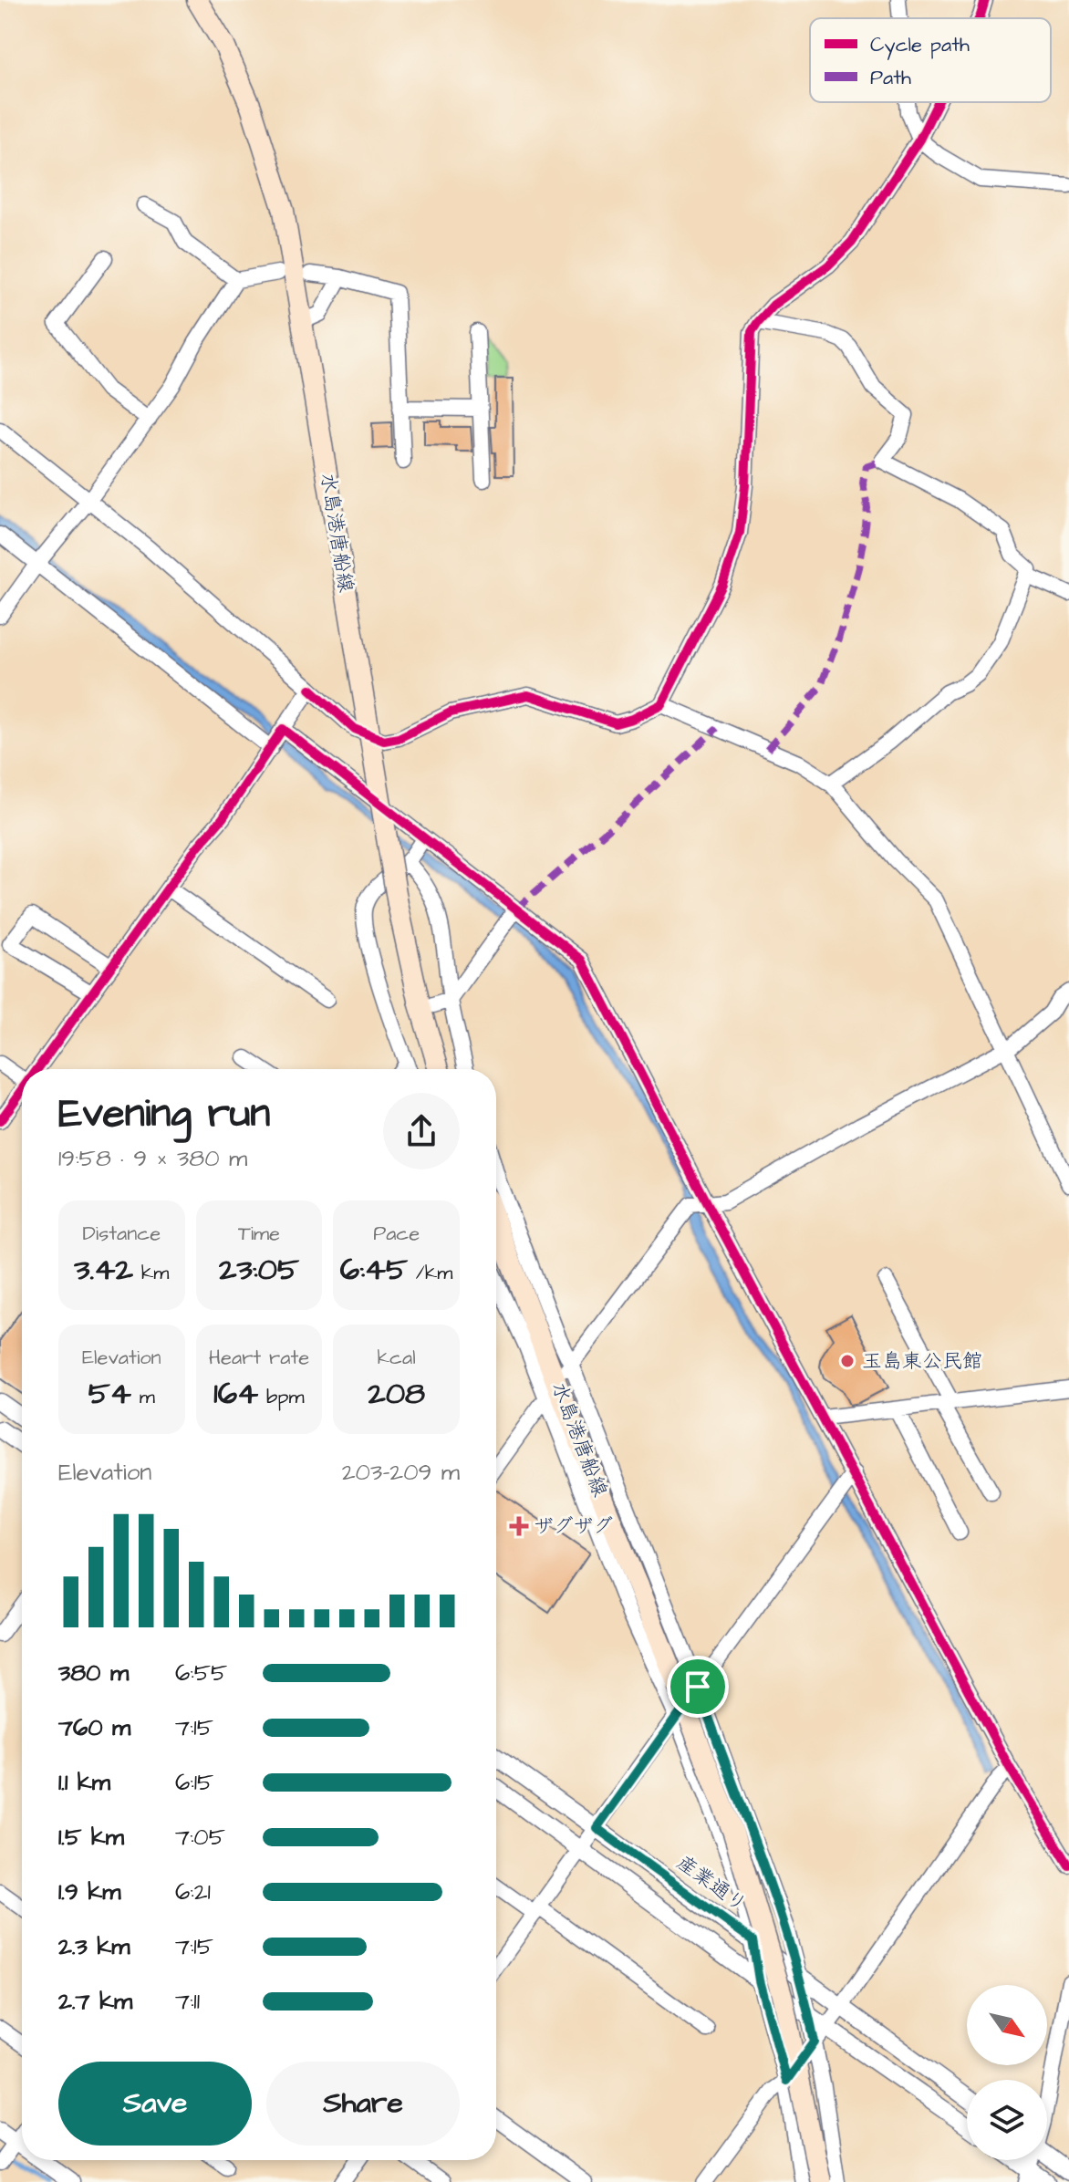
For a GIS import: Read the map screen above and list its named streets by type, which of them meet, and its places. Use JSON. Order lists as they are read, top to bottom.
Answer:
{
  "streets": {
    "main road": ["水島港唐船線"],
    "street": ["産業通り"]
  },
  "places": {
    "other": ["玉島東公民館"],
    "health": ["ザグザグ"]
  },
  "legend": ["Cycle path", "Path"],
  "north": "bottom right",
  "page": {
    "heading": ["Evening run", "19:58 · 9 × 380 m"],
    "stats": [
      ["Distance", "3.42 km"],
      ["Time", "23:05"],
      ["Pace", "6:45 /km"],
      ["Elevation", "54 m"],
      ["Heart rate", "164 bpm"],
      ["kcal", "208"]
    ],
    "chart": ["Elevation", "203–209 m"],
    "list": [
      {
        "name": "380 m",
        "note": "6:55"
      },
      {
        "name": "760 m",
        "note": "7:15"
      },
      {
        "name": "1.1 km",
        "note": "6:15"
      },
      {
        "name": "1.5 km",
        "note": "7:05"
      },
      {
        "name": "1.9 km",
        "note": "6:21"
      },
      {
        "name": "2.3 km",
        "note": "7:15"
      },
      {
        "name": "2.7 km",
        "note": "7:11"
      }
    ],
    "buttons": ["Save", "Share"]
  }
}
